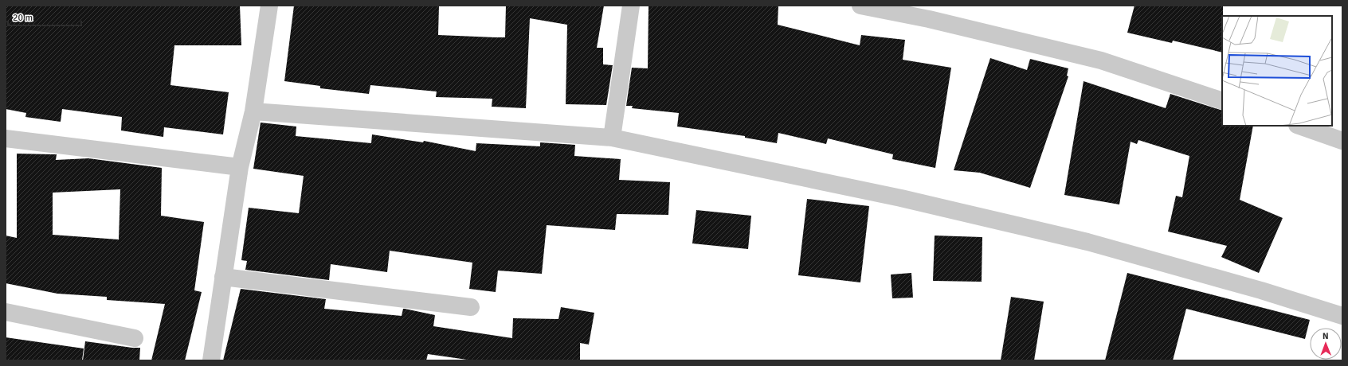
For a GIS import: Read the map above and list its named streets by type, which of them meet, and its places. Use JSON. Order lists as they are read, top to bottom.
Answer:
{
  "scale_bar": "20 m",
  "north": "top"
}
